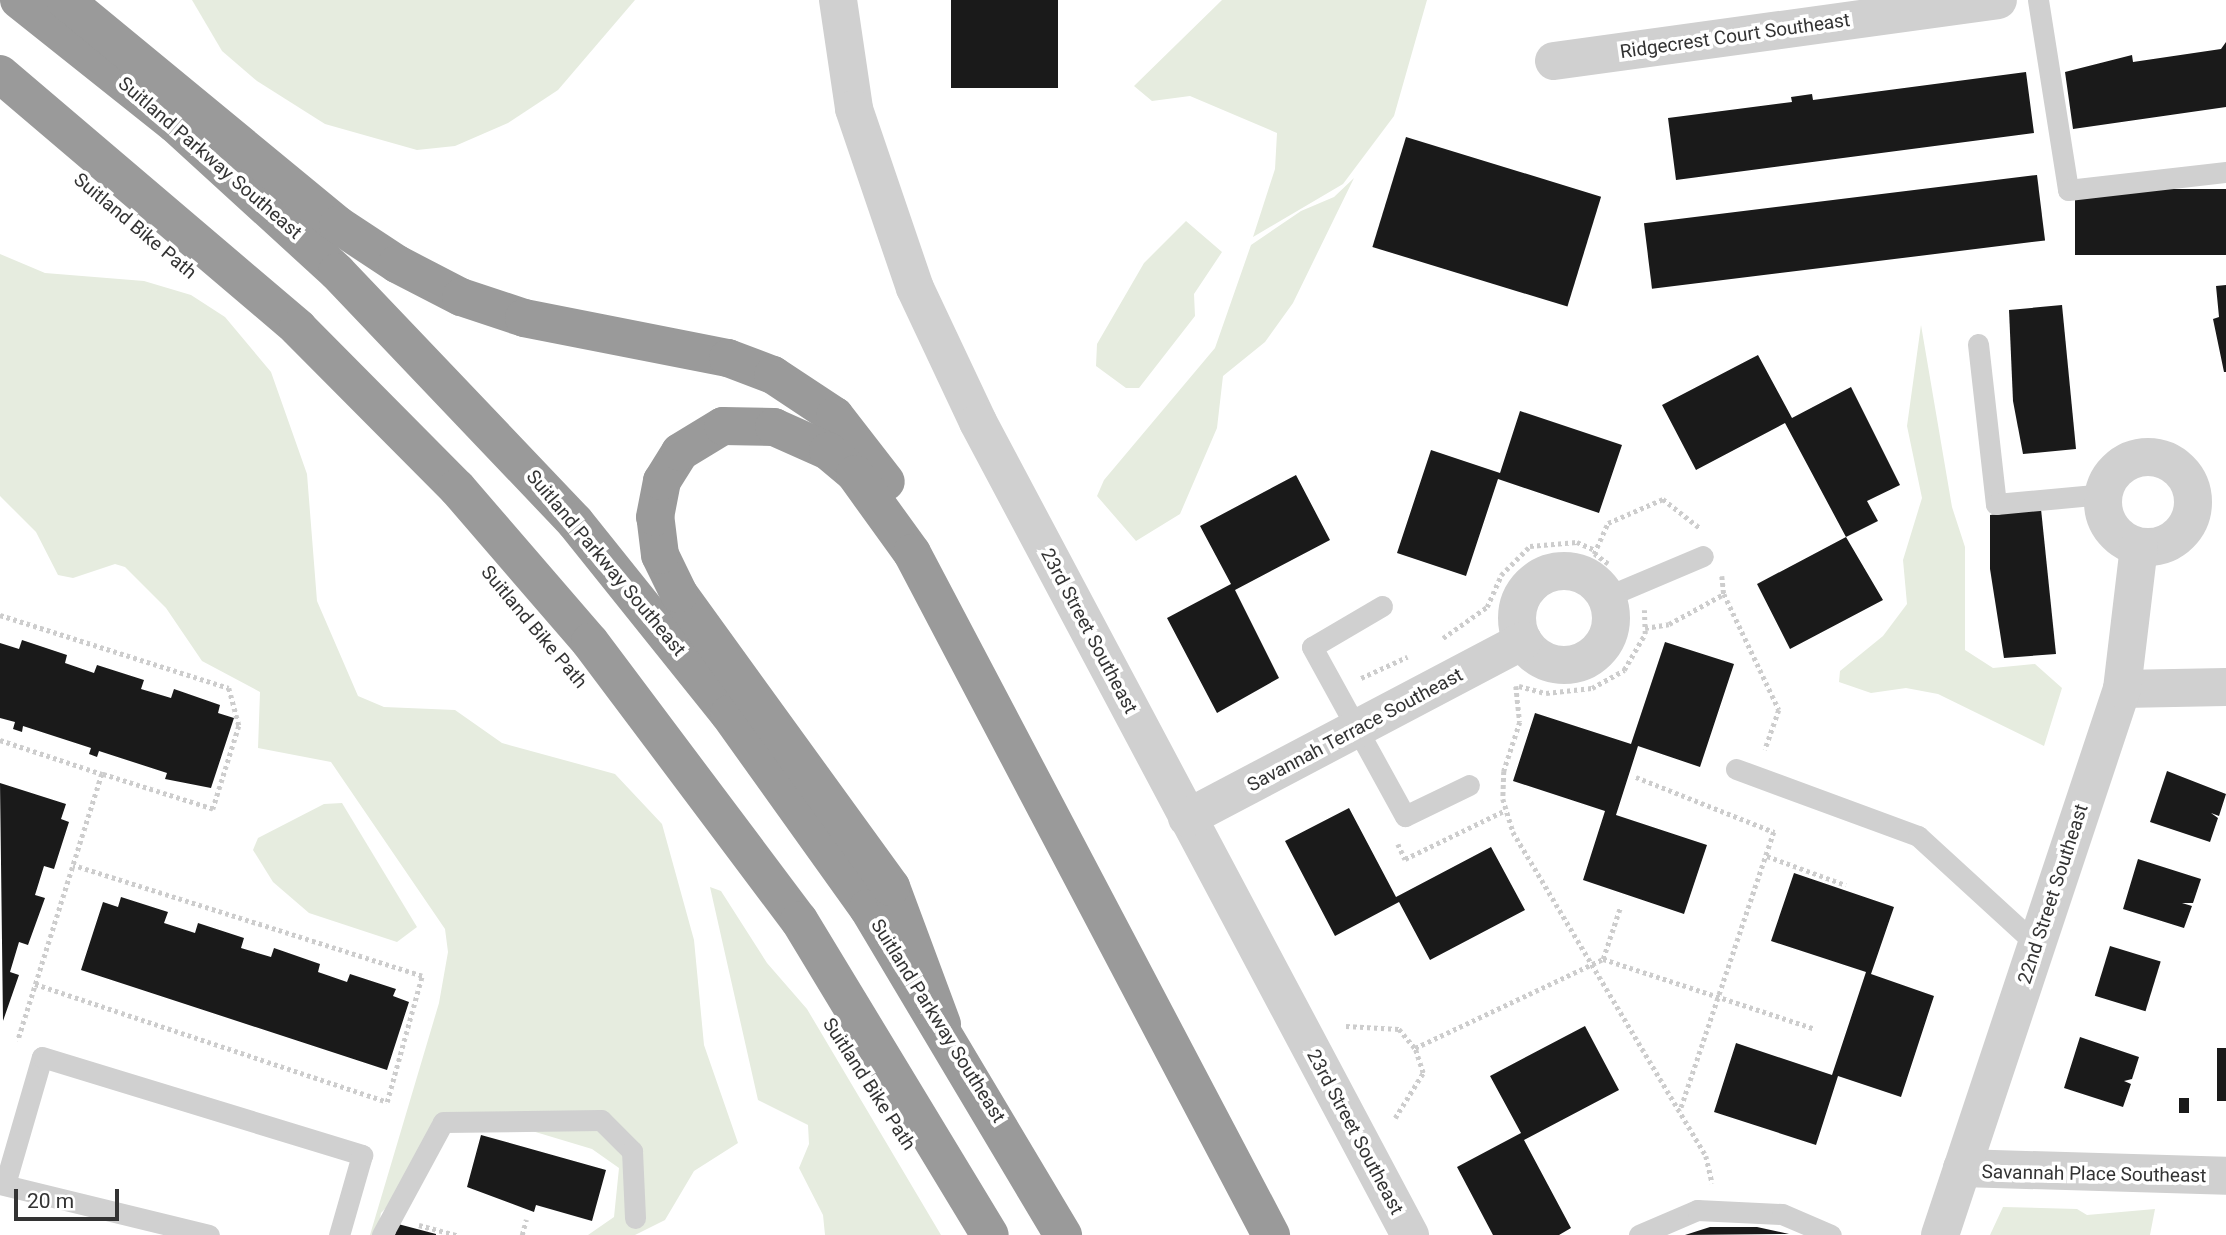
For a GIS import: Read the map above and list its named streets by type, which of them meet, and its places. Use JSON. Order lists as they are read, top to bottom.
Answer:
{
  "streets": {
    "highway": ["Suitland Parkway Southeast"],
    "street": [
      "Ridgecrest Court Southeast",
      "23rd Street Southeast",
      "Savannah Terrace Southeast",
      "22nd Street Southeast",
      "Savannah Place Southeast"
    ]
  },
  "crossings": [
    ["23rd Street Southeast", "Savannah Terrace Southeast"],
    ["22nd Street Southeast", "Savannah Place Southeast"]
  ],
  "scale_bar": "20 m"
}
